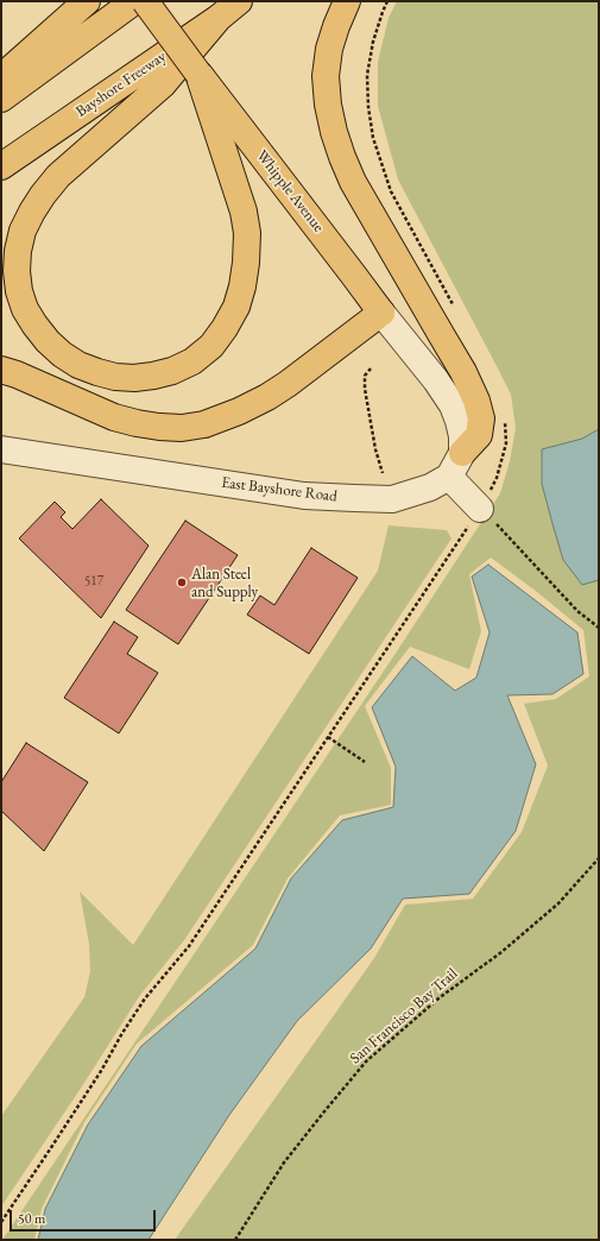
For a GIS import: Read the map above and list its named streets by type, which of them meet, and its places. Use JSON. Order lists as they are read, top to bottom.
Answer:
{
  "streets": {
    "main road": ["Bayshore Freeway", "Whipple Avenue"],
    "street": ["East Bayshore Road"],
    "path": ["San Francisco Bay Trail"]
  },
  "places": ["Alan Steel and Supply"],
  "house_numbers": ["517"],
  "scale_bar": "50 m"
}
